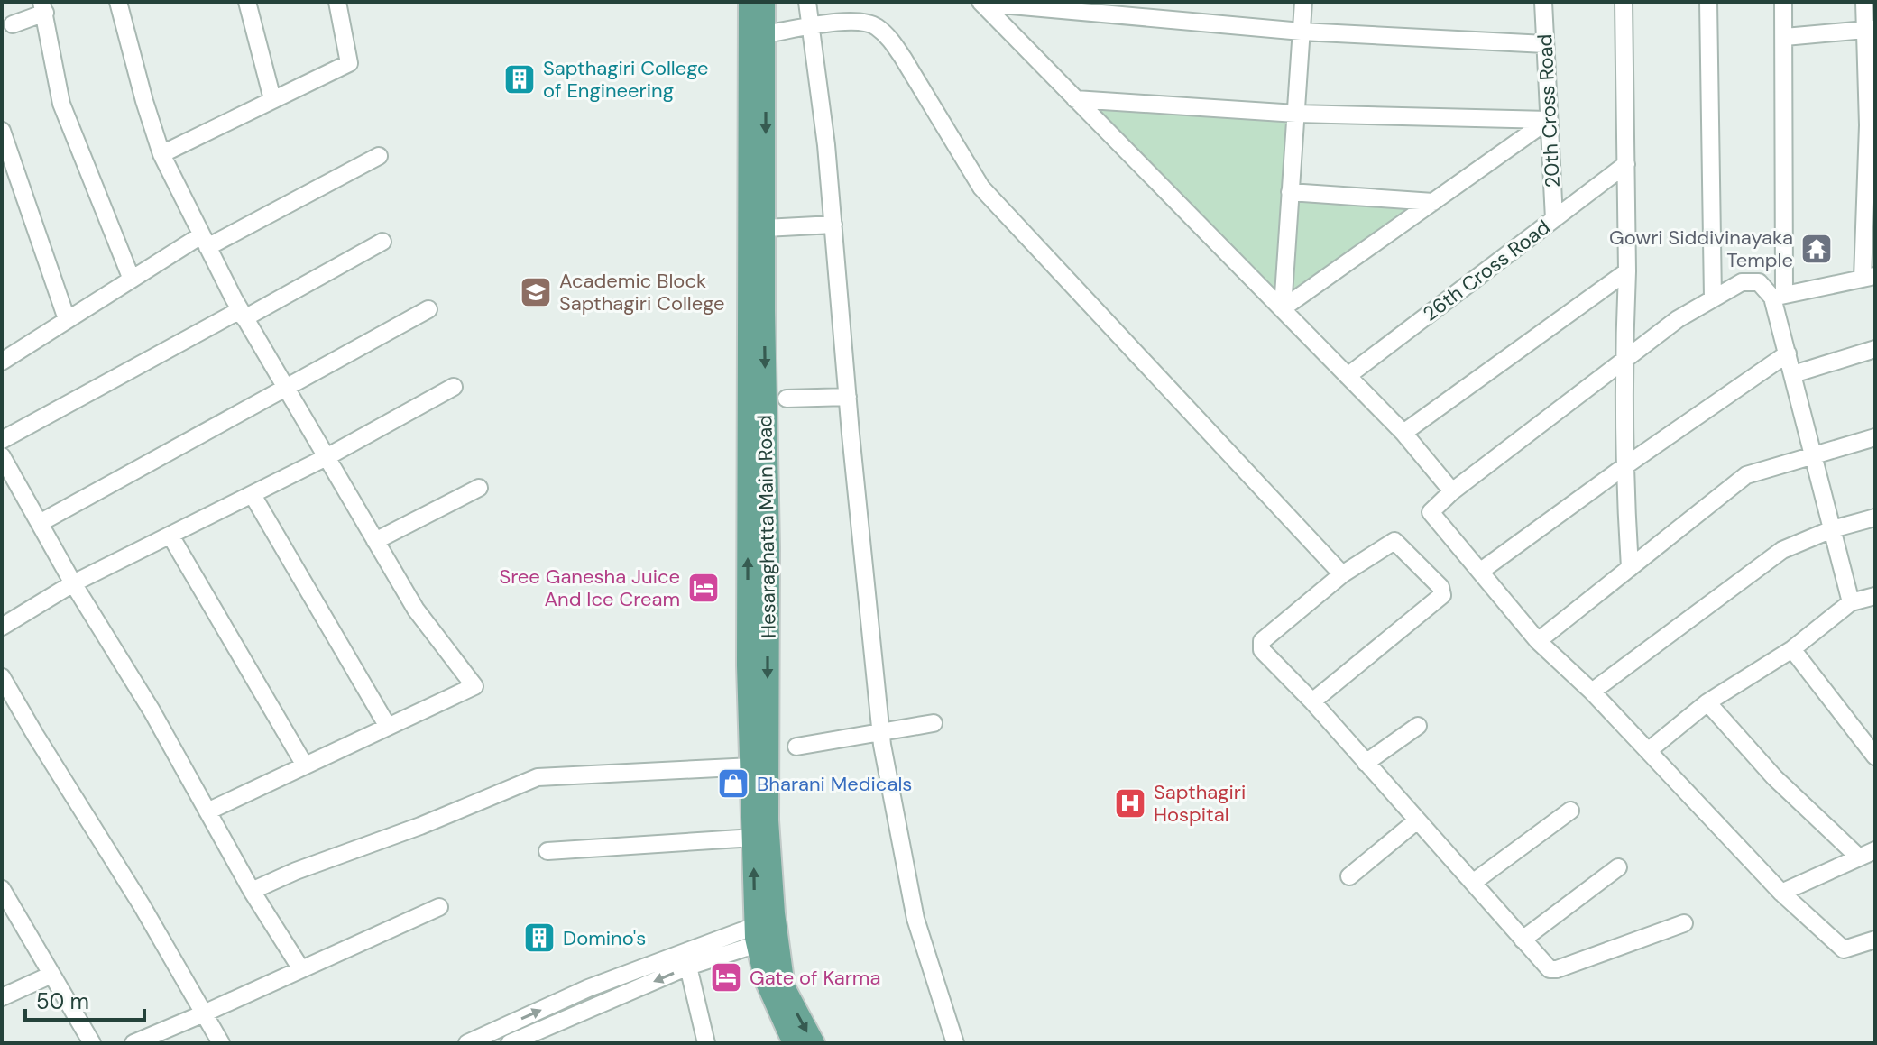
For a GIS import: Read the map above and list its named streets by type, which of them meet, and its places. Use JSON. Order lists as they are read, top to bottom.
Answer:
{
  "streets": {
    "main road": ["Hesaraghatta Main Road"],
    "street": ["20th Cross Road", "26th Cross Road"]
  },
  "crossings": [
    ["20th Cross Road", "26th Cross Road"]
  ],
  "places": {
    "building": ["Sapthagiri College of Engineering", "Domino's"],
    "temple": ["Gowri Siddivinayaka Temple"],
    "school or university": ["Academic Block Sapthagiri College"],
    "hotel": ["Sree Ganesha Juice And Ice Cream", "Gate of Karma"],
    "shop": ["Bharani Medicals"],
    "hospital": ["Sapthagiri Hospital"]
  },
  "scale_bar": "50 m"
}
